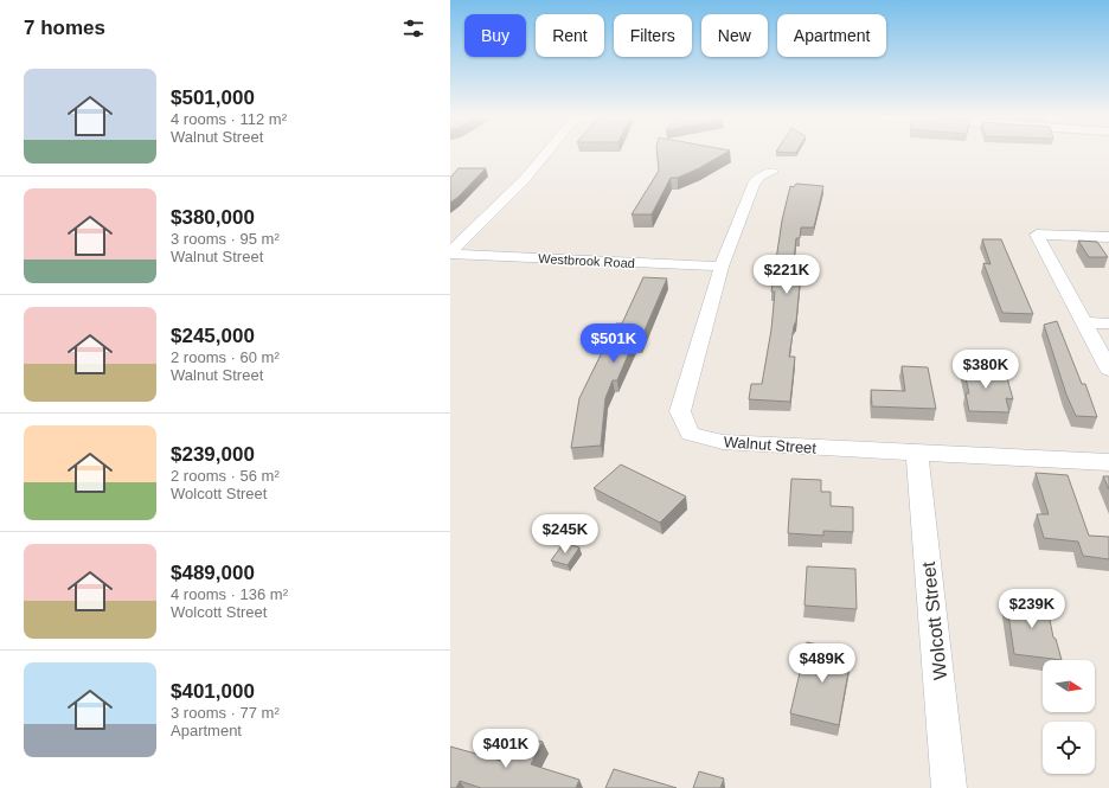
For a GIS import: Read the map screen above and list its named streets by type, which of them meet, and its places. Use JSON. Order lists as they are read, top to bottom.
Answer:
{
  "streets": {
    "street": ["Westbrook Road", "Walnut Street", "Wolcott Street"]
  },
  "crossings": [
    ["Westbrook Road", "Walnut Street"],
    ["Walnut Street", "Wolcott Street"]
  ],
  "north": "right",
  "page": {
    "heading": "7 homes",
    "chip": [
      "Buy",
      "Rent",
      "Filters",
      "New",
      "Apartment"
    ],
    "list": [
      {
        "name": "$501,000",
        "note": "4 rooms · 112 m² · Walnut Street"
      },
      {
        "name": "$380,000",
        "note": "3 rooms · 95 m² · Walnut Street"
      },
      {
        "name": "$245,000",
        "note": "2 rooms · 60 m² · Walnut Street"
      },
      {
        "name": "$239,000",
        "note": "2 rooms · 56 m² · Wolcott Street"
      },
      {
        "name": "$489,000",
        "note": "4 rooms · 136 m² · Wolcott Street"
      },
      {
        "name": "$401,000",
        "note": "3 rooms · 77 m² · Apartment"
      }
    ],
    "price": [
      "$221K",
      "$501K",
      "$380K",
      "$245K",
      "$239K",
      "$489K",
      "$401K"
    ]
  }
}
